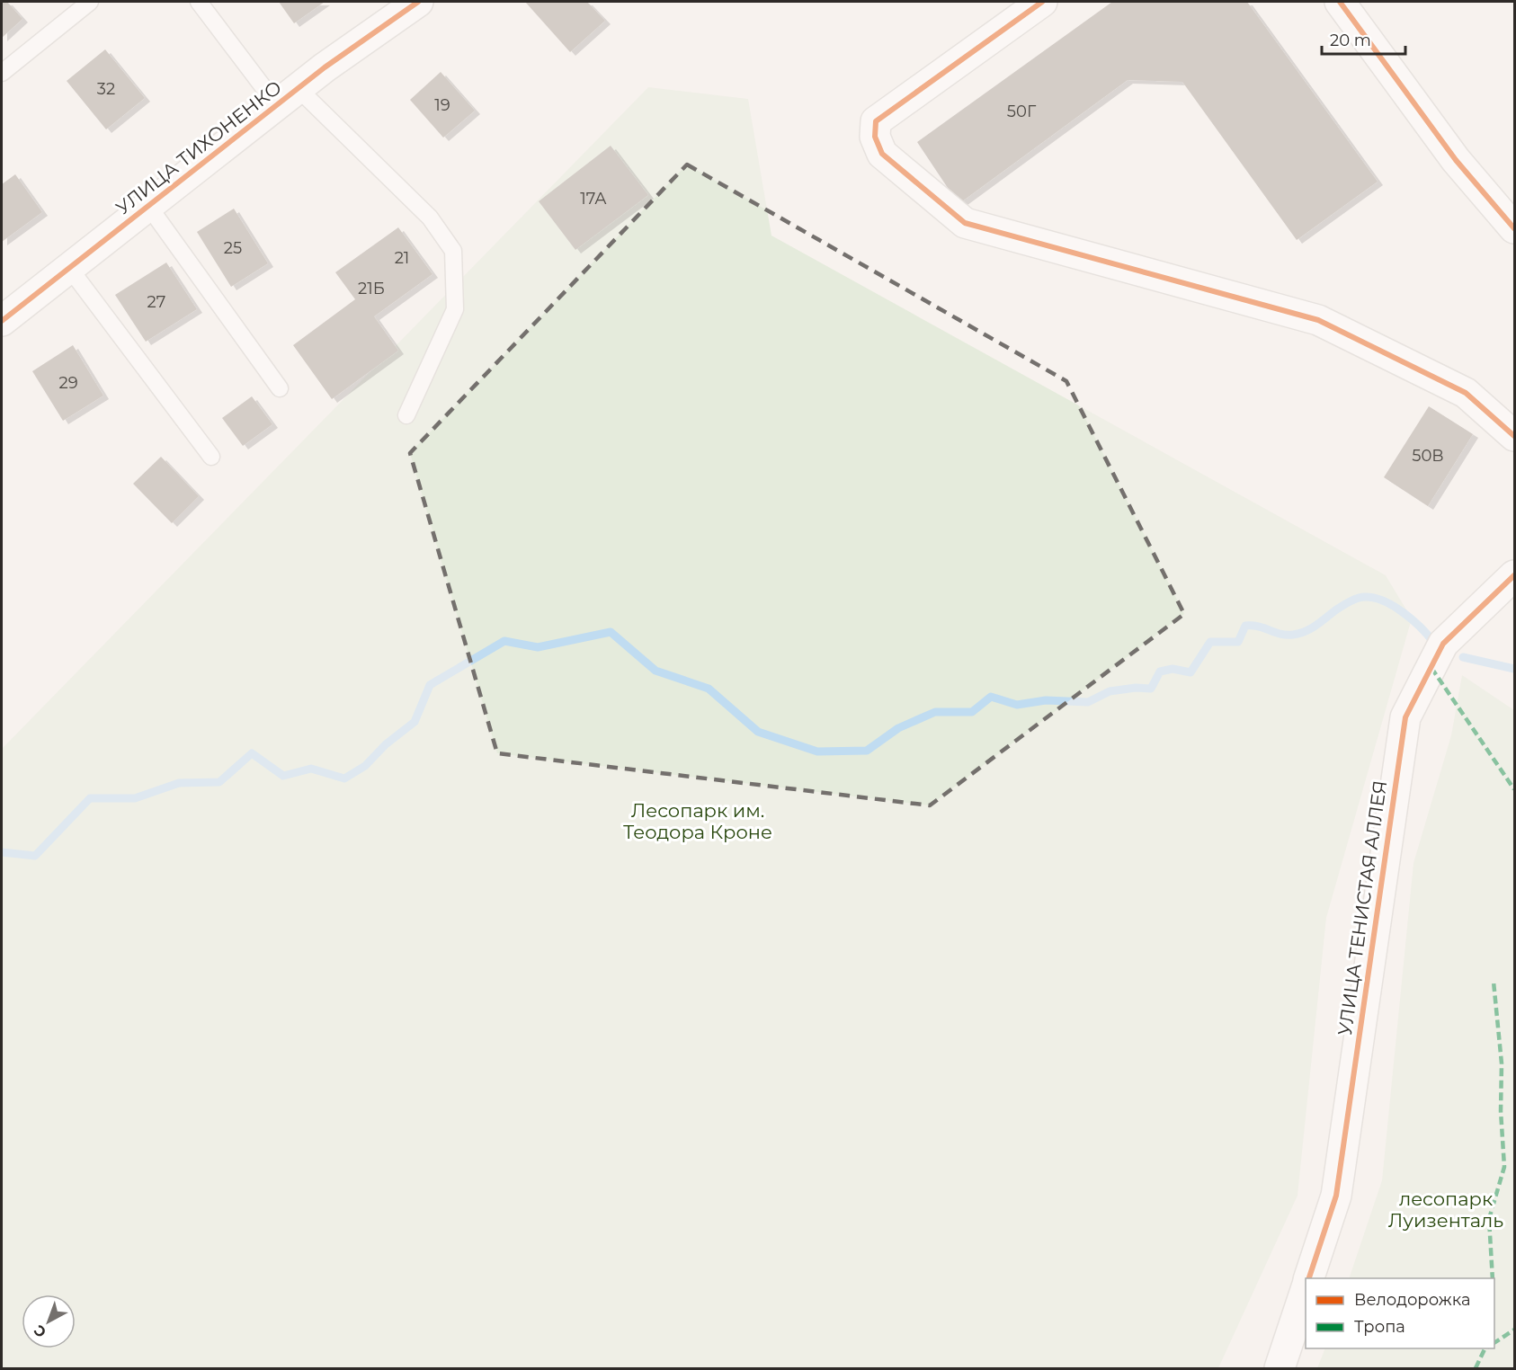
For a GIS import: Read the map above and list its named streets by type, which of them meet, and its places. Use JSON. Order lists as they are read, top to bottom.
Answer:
{
  "streets": {
    "street": ["УЛИЦА ТИХОНЕНКО", "УЛИЦА ТЕНИСТАЯ АЛЛЕЯ"]
  },
  "parks": ["Лесопарк им. Теодора Кроне", "лесопарк Луизенталь"],
  "house_numbers": [
    "32",
    "19",
    "50Г",
    "17А",
    "25",
    "21",
    "21Б",
    "27",
    "29",
    "50В"
  ],
  "legend": ["Велодорожка", "Тропа"],
  "scale_bar": "20 m",
  "north": "bottom left"
}
